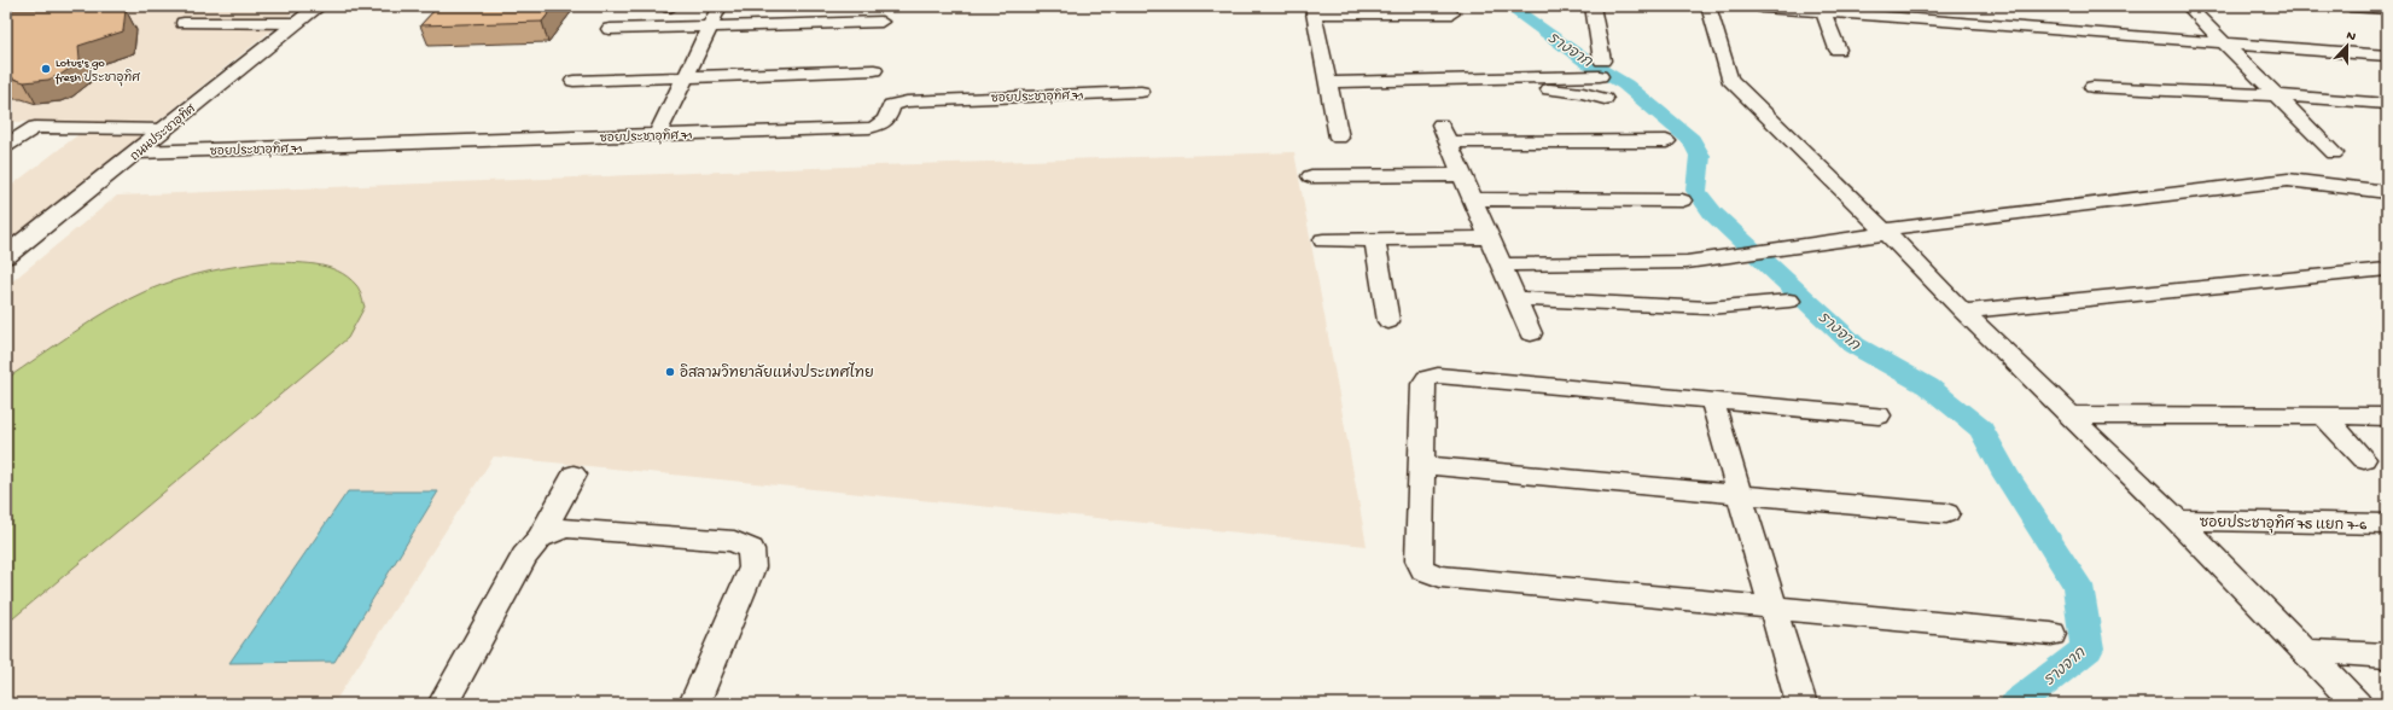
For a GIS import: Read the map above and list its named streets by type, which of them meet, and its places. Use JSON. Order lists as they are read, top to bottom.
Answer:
{
  "streets": {
    "main road": ["ถนนประชาอุทิศ"],
    "street": ["ซอยประชาอุทิศ 71", "ซอยประชาอุทิศ 75 แยก 7-6"]
  },
  "crossings": [
    ["ซอยประชาอุทิศ 71", "ถนนประชาอุทิศ"]
  ],
  "water": ["รางจาก"],
  "places": ["Lotus's go fresh ประชาอุทิศ", "อิสลามวิทยาลัยแห่งประเทศไทย"],
  "north": "top"
}
